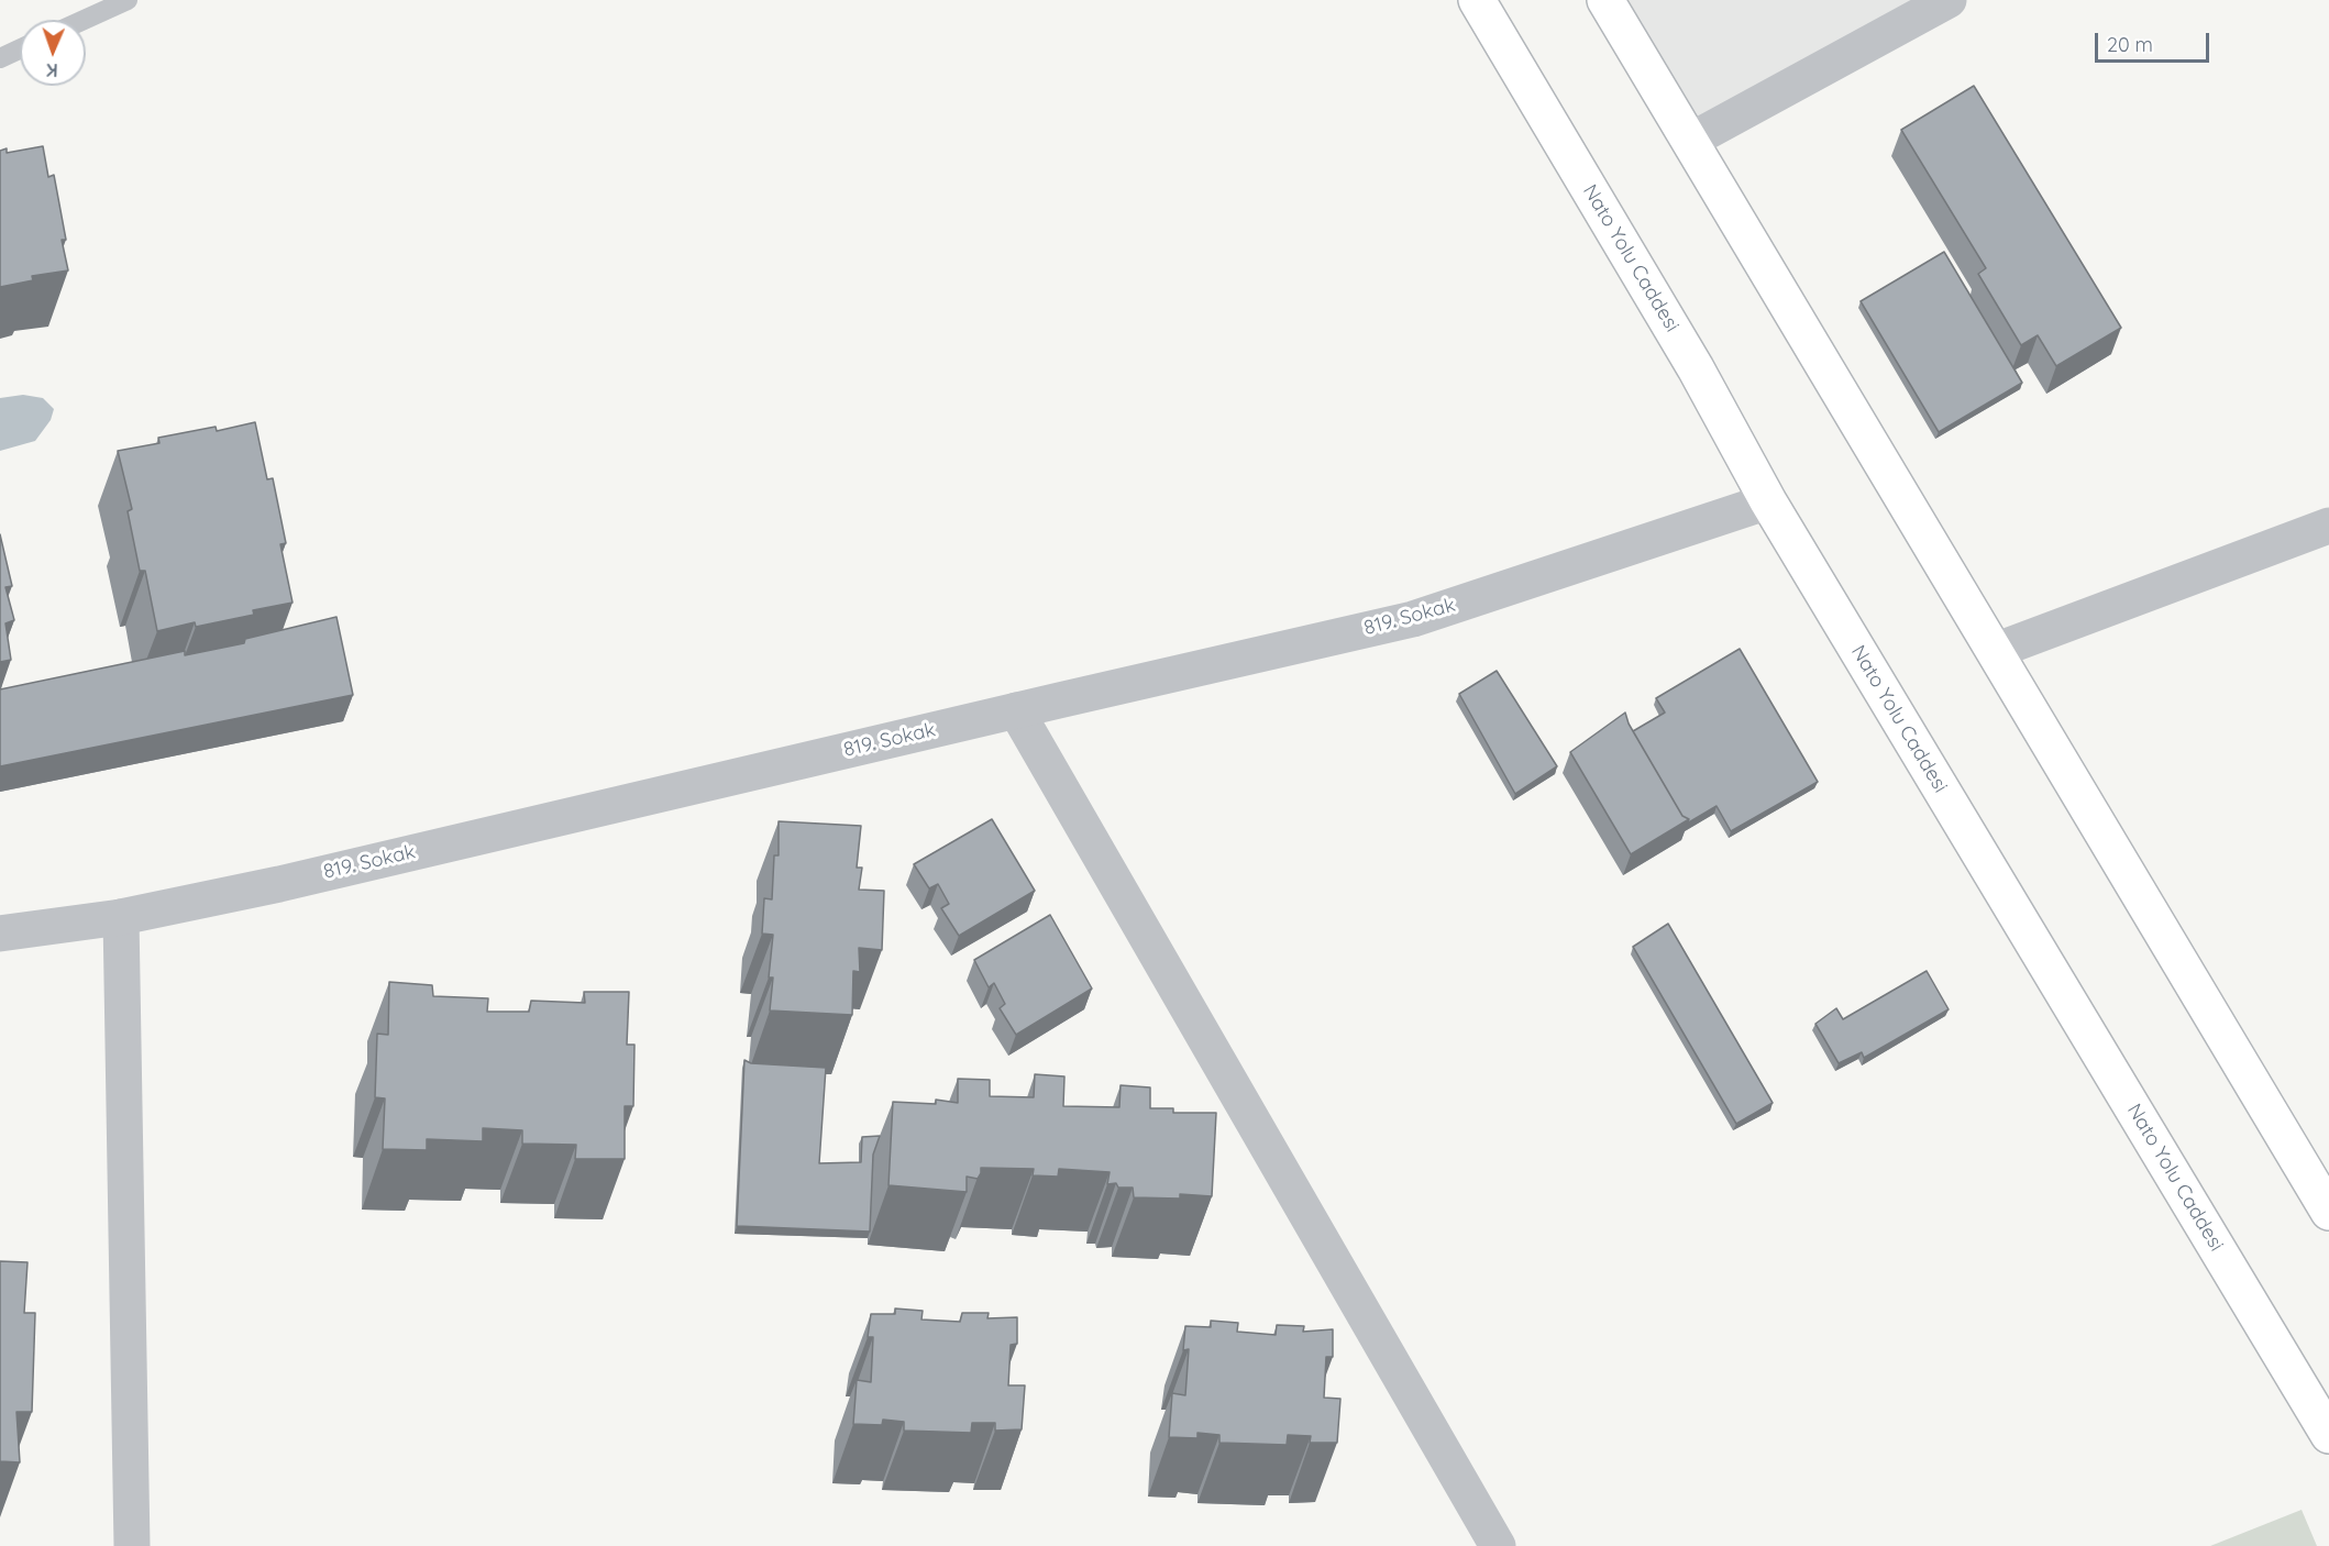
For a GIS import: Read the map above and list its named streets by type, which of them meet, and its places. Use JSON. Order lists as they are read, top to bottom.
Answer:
{
  "streets": {
    "main road": ["Nato Yolu Caddesi"],
    "street": ["819. Sokak"]
  },
  "crossings": [
    ["Nato Yolu Caddesi", "819. Sokak"]
  ],
  "scale_bar": "20 m",
  "north": "bottom"
}
